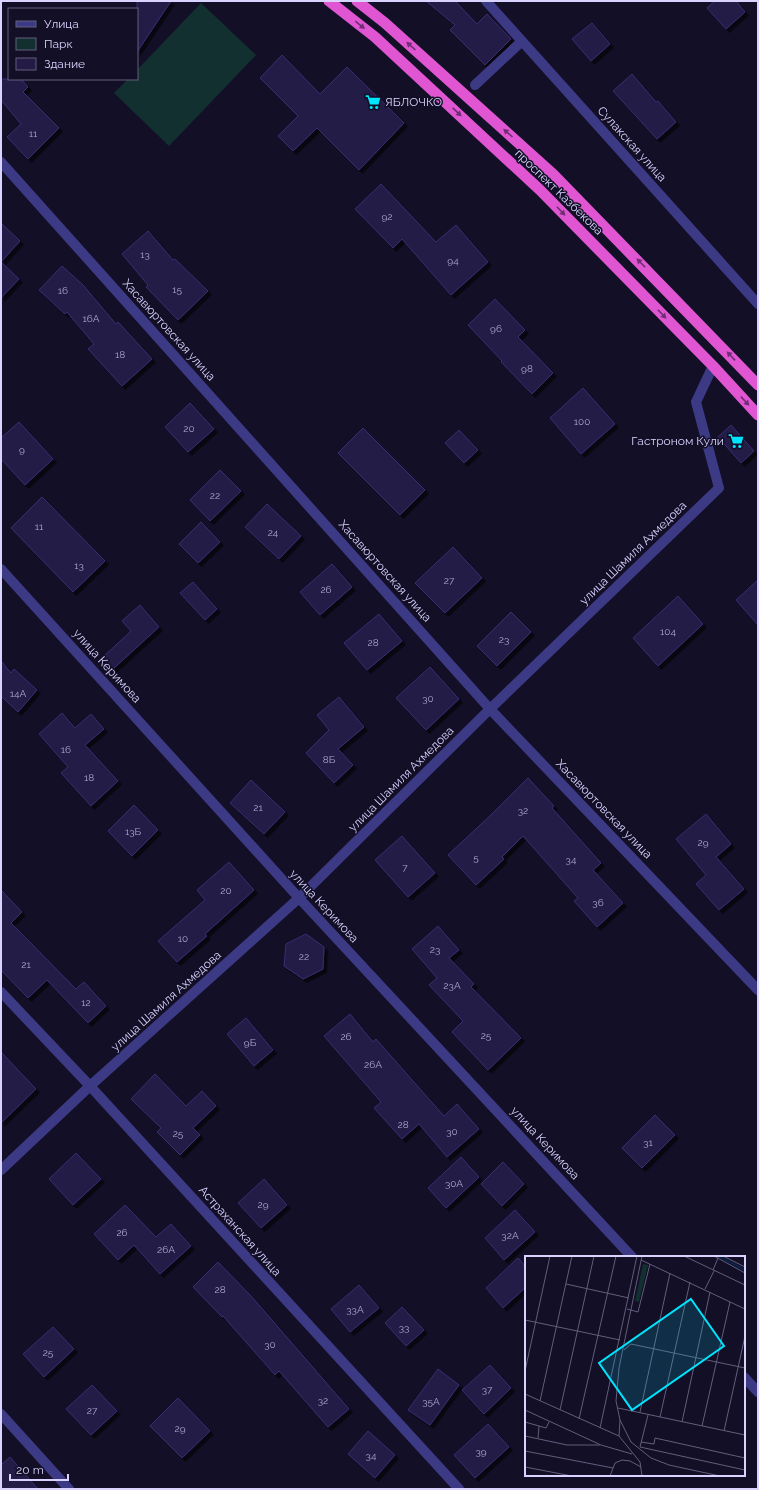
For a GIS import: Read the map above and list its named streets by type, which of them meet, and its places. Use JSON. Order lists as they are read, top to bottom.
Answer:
{
  "streets": {
    "highway": ["проспект Казбекова"],
    "street": [
      "Сулакская улица",
      "Хасавюртовская улица",
      "улица Шамиля Ахмедова",
      "улица Керимова",
      "Астраханская улица"
    ]
  },
  "crossings": [
    ["проспект Казбекова", "улица Шамиля Ахмедова"],
    ["Хасавюртовская улица", "улица Шамиля Ахмедова"],
    ["улица Шамиля Ахмедова", "улица Керимова"],
    ["улица Шамиля Ахмедова", "Астраханская улица"]
  ],
  "places": {
    "supermarket": ["ЯБЛОЧКО", "Гастроном Кули"]
  },
  "house_numbers": [
    "11",
    "92",
    "13",
    "94",
    "15",
    "16",
    "16А",
    "96",
    "18",
    "98",
    "100",
    "20",
    "9",
    "22",
    "11",
    "24",
    "13",
    "27",
    "26",
    "104",
    "23",
    "28",
    "14А",
    "30",
    "16",
    "8Б",
    "18",
    "21",
    "32",
    "13Б",
    "29",
    "5",
    "34",
    "7",
    "20",
    "36",
    "10",
    "23",
    "22",
    "21",
    "23А",
    "12",
    "25",
    "26",
    "9Б",
    "26А",
    "28",
    "30",
    "25",
    "31",
    "30А",
    "29",
    "26",
    "32А",
    "26А",
    "28",
    "33А",
    "33",
    "30",
    "25",
    "37",
    "32",
    "35А",
    "27",
    "29",
    "39",
    "34"
  ],
  "legend": ["Улица", "Парк", "Здание"],
  "scale_bar": "20 m"
}
